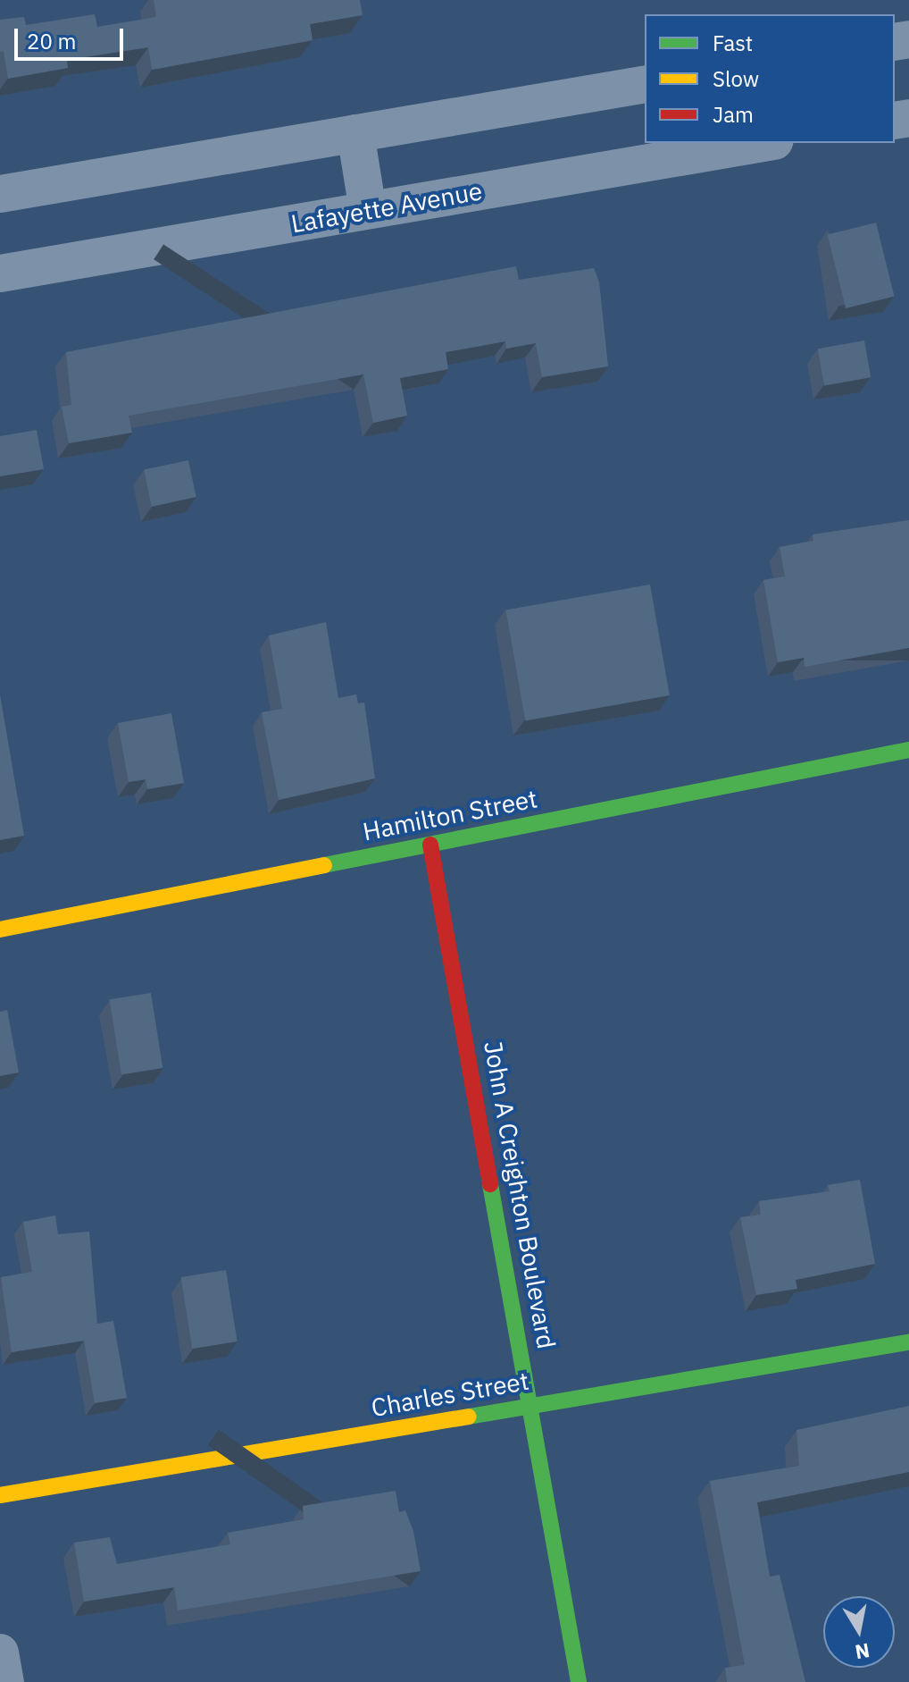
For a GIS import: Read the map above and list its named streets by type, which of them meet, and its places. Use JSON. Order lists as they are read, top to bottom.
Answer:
{
  "streets": {
    "street": [
      "Lafayette Avenue",
      "Hamilton Street",
      "John A Creighton Boulevard",
      "Charles Street"
    ]
  },
  "crossings": [
    ["Hamilton Street", "John A Creighton Boulevard"],
    ["John A Creighton Boulevard", "Charles Street"]
  ],
  "legend": ["Fast", "Slow", "Jam"],
  "scale_bar": "20 m",
  "north": "bottom"
}
